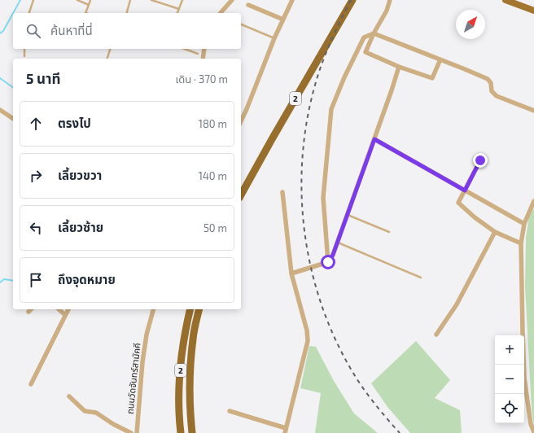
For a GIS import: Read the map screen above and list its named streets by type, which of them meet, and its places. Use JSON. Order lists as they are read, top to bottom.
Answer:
{
  "streets": {
    "highway": ["2"],
    "street": ["ถนนวัดจันทร์สามัคคี"]
  },
  "north": "top right",
  "page": {
    "search": "ค้นหาที่นี่",
    "heading": ["5 นาที", "เดิน · 370 m"],
    "list": [
      ["ตรงไป", "180 m"],
      ["เลี้ยวขวา", "140 m"],
      ["เลี้ยวซ้าย", "50 m"],
      "ถึงจุดหมาย"
    ],
    "map_buttons": ["+", "−"]
  }
}
